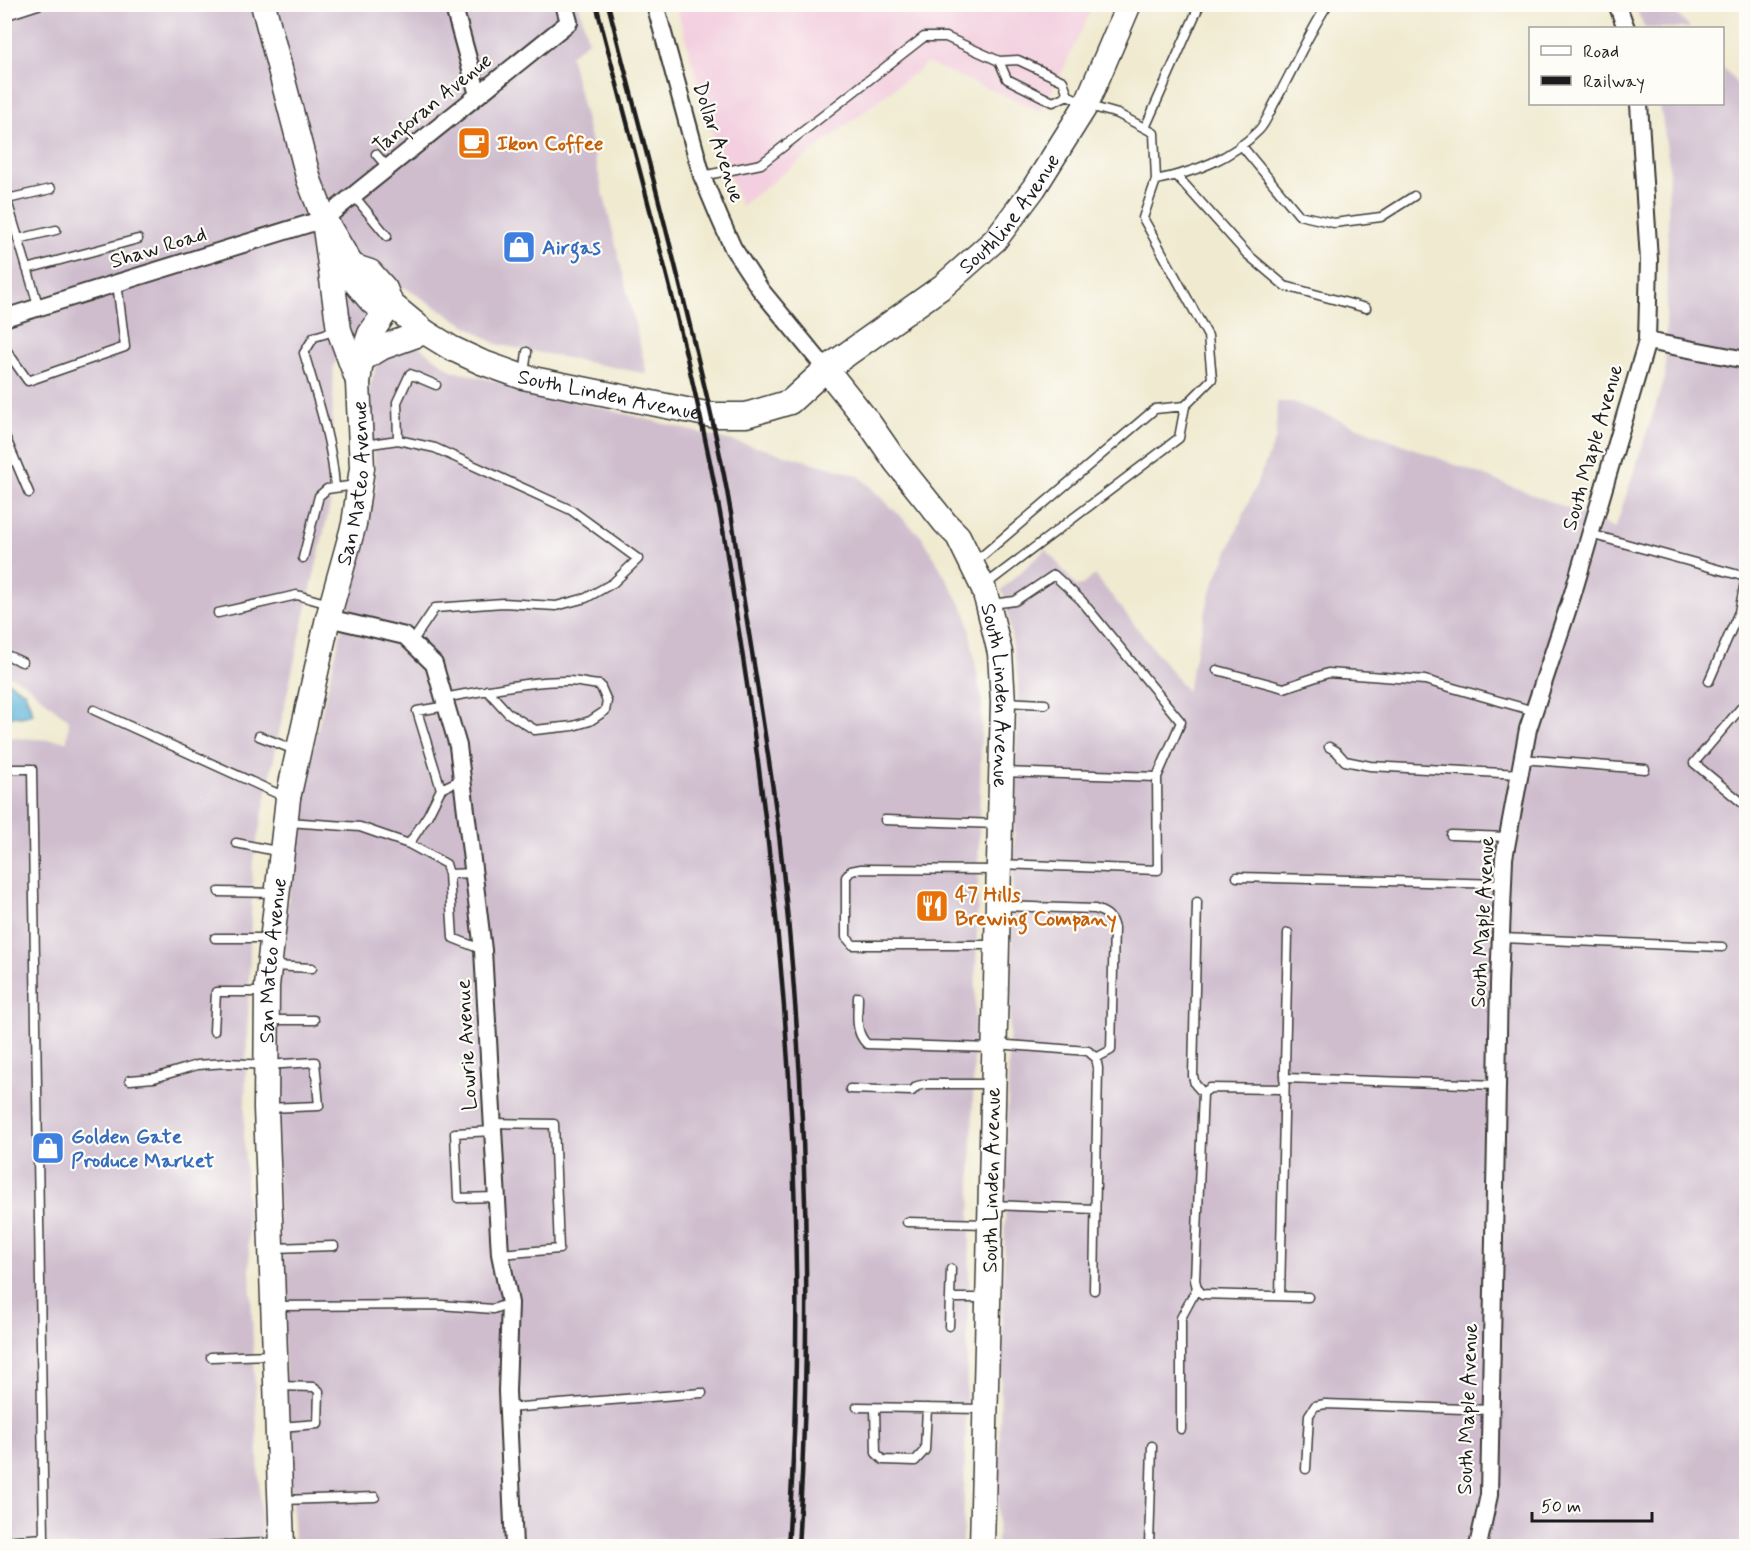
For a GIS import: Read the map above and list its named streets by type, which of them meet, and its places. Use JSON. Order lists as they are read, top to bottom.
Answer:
{
  "streets": {
    "main road": ["Southline Avenue", "South Linden Avenue", "San Mateo Avenue"],
    "street": [
      "Tanforan Avenue",
      "Dollar Avenue",
      "Shaw Road",
      "South Maple Avenue",
      "Lowrie Avenue"
    ]
  },
  "crossings": [
    ["Tanforan Avenue", "Shaw Road"],
    ["Tanforan Avenue", "San Mateo Avenue"],
    ["Dollar Avenue", "Southline Avenue"],
    ["Dollar Avenue", "South Linden Avenue"],
    ["Southline Avenue", "South Linden Avenue"],
    ["Shaw Road", "San Mateo Avenue"],
    ["South Linden Avenue", "San Mateo Avenue"],
    ["San Mateo Avenue", "Lowrie Avenue"]
  ],
  "places": {
    "cafe": ["Ikon Coffee"],
    "shop": ["Airgas", "Golden Gate Produce Market"],
    "restaurant": ["47 Hills Brewing Company"]
  },
  "legend": ["Road", "Railway"],
  "scale_bar": "50 m"
}
